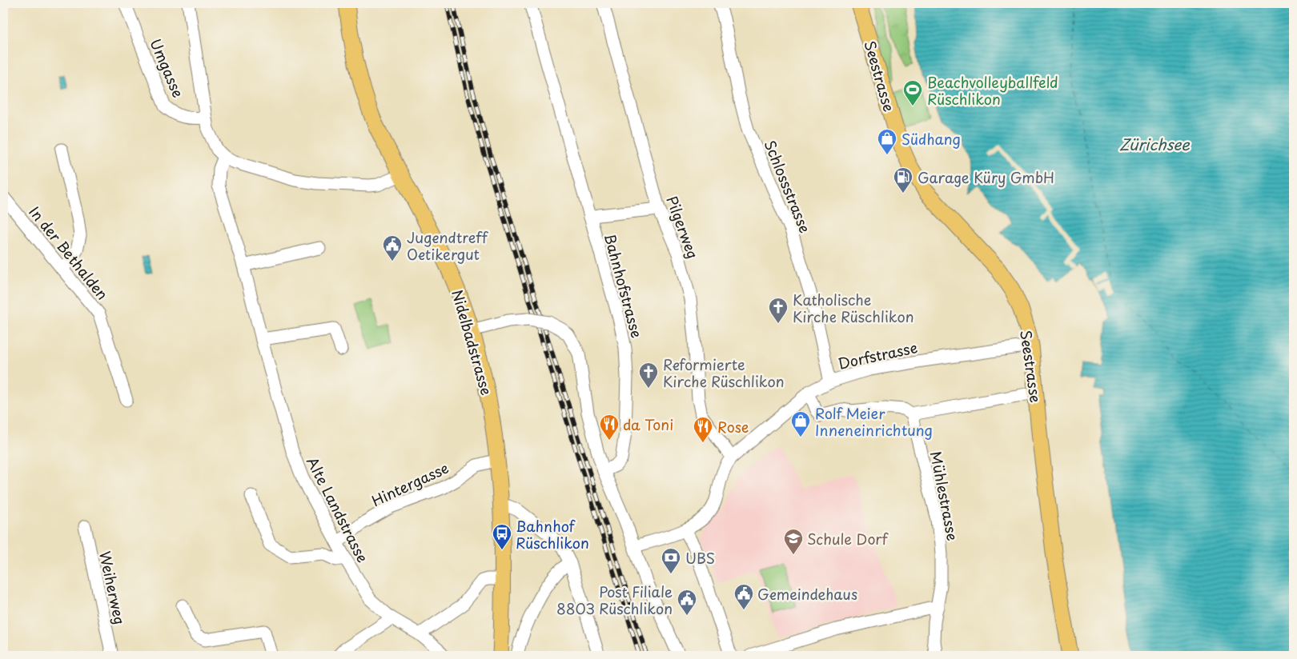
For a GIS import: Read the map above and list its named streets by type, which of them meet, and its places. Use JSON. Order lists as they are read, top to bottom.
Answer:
{
  "streets": {
    "main road": ["Seestrasse", "Nidelbadstrasse"],
    "street": [
      "Umgasse",
      "Schlossstrasse",
      "Pilgerweg",
      "In der Bethalden",
      "Bahnhofstrasse",
      "Dorfstrasse",
      "Hintergasse",
      "Mühlestrasse",
      "Alte Landstrasse",
      "Weiherweg"
    ]
  },
  "crossings": [
    ["Seestrasse", "Dorfstrasse"],
    ["Schlossstrasse", "Dorfstrasse"],
    ["Pilgerweg", "Dorfstrasse"],
    ["Nidelbadstrasse", "Hintergasse"],
    ["Hintergasse", "Alte Landstrasse"]
  ],
  "water": ["Zürichsee"],
  "places": {
    "sports": ["Beachvolleyballfeld Rüschlikon"],
    "shop": ["Südhang", "Rolf Meier Inneneinrichtung"],
    "fuel station": ["Garage Küry GmbH"],
    "public building": ["Jugendtreff Oetikergut", "Gemeindehaus", "Post Filiale 8803 Rüschlikon"],
    "church": ["Katholische Kirche Rüschlikon", "Reformierte Kirche Rüschlikon"],
    "restaurant": ["da Toni", "Rose"],
    "bus stop": ["Bahnhof Rüschlikon"],
    "school or university": ["Schule Dorf"],
    "bank": ["UBS"]
  }
}
